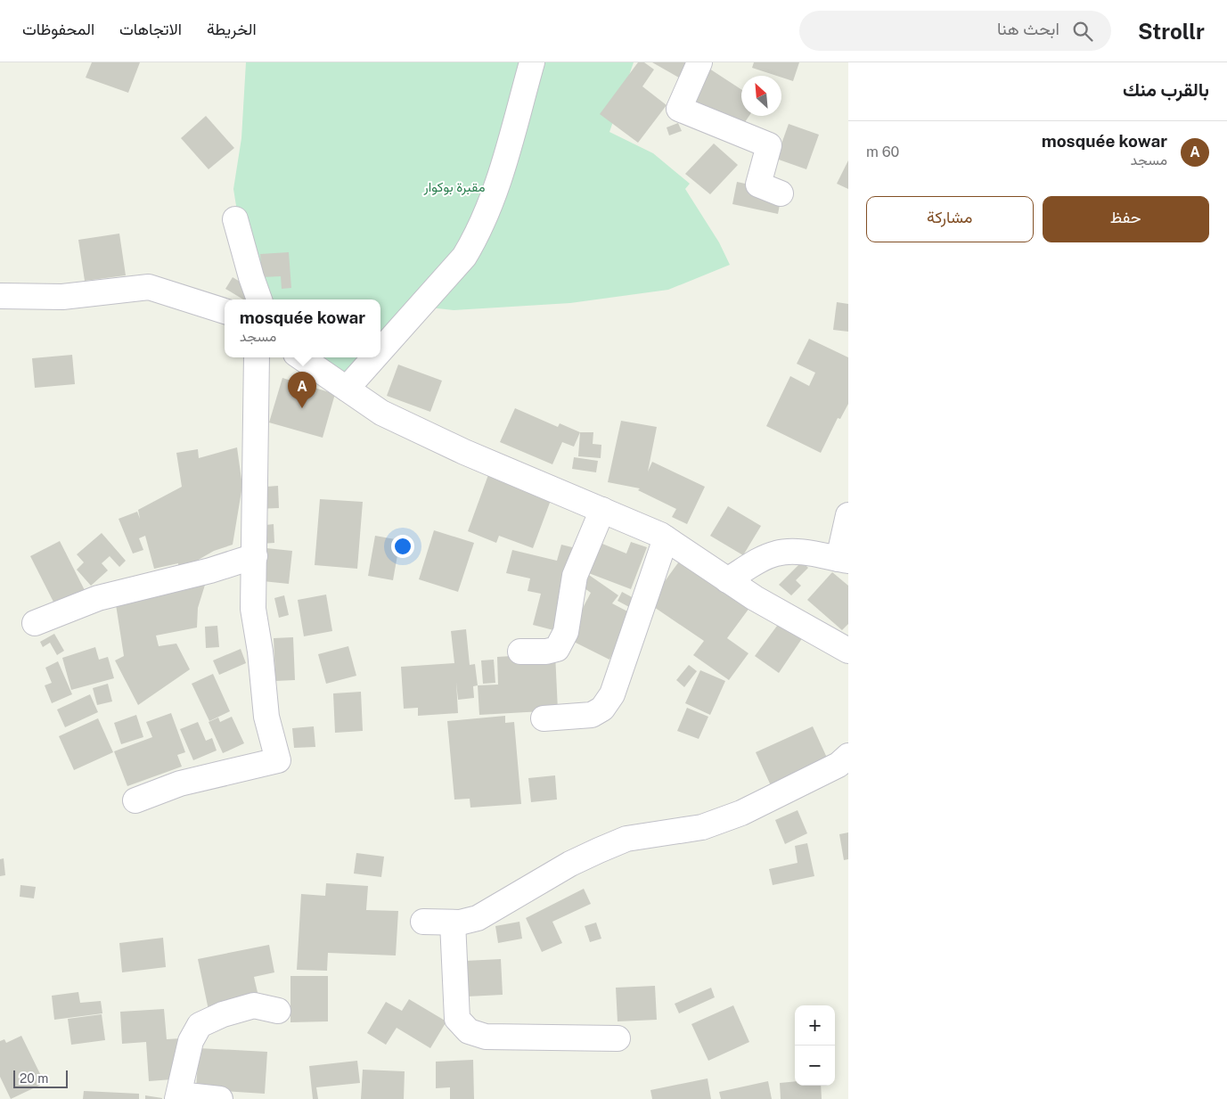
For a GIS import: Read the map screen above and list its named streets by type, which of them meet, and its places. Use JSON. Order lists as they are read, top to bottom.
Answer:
{
  "parks": ["مقبرة بوكوار"],
  "scale_bar": "20 m",
  "north": "top left",
  "page": {
    "header": "Strollr",
    "search": "ابحث هنا",
    "nav": ["الخريطة", "الاتجاهات", "المحفوظات"],
    "heading": "بالقرب منك",
    "list": [
      {
        "mark": "A",
        "name": "mosquée kowar",
        "note": "مسجد",
        "value": "60 m"
      }
    ],
    "buttons": ["حفظ", "مشاركة"],
    "popup": ["mosquée kowar", "مسجد"],
    "pins": "A",
    "map_buttons": ["+", "−"],
    "scale": "20 m"
  }
}
